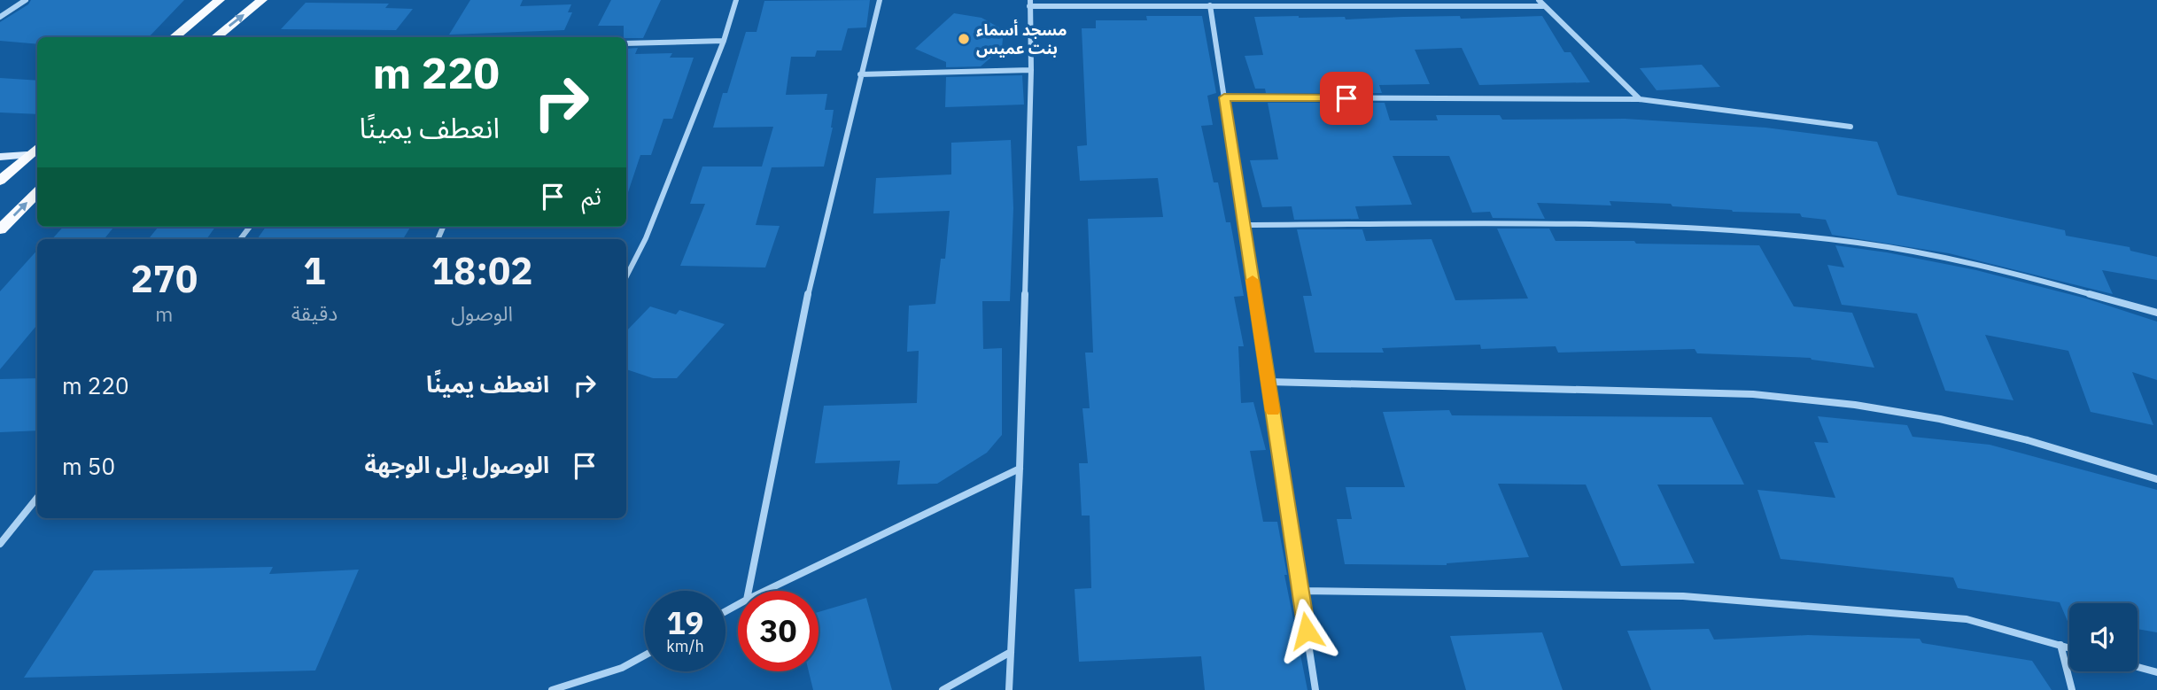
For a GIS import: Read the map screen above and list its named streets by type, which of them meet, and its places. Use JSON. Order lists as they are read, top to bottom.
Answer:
{
  "places": ["مسجد أسماء بنت عميس"],
  "page": {
    "turn": ["220 m", "انعطف يمينًا"],
    "then": "ثم",
    "eta": [
      "18:02",
      "الوصول",
      "1",
      "دقيقة",
      "270",
      "m"
    ],
    "list": [
      {
        "name": "انعطف يمينًا",
        "value": "220 m"
      },
      {
        "name": "الوصول إلى الوجهة",
        "value": "50 m"
      }
    ],
    "speed": "19 km/h",
    "limit": "30"
  }
}
